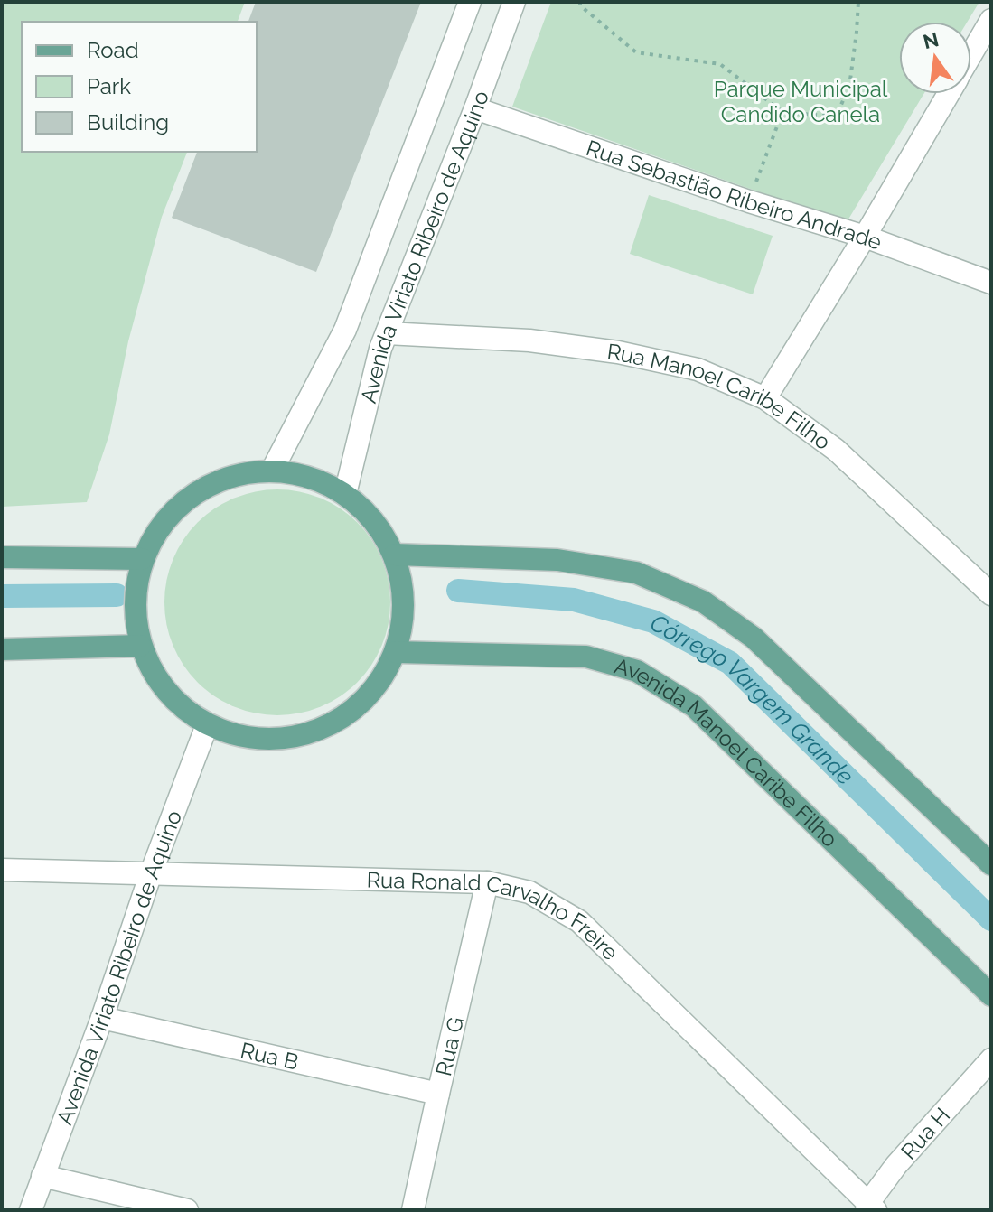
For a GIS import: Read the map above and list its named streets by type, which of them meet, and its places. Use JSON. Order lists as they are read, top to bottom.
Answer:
{
  "streets": {
    "main road": ["Avenida Manoel Caribe Filho"],
    "street": [
      "Rua Sebastião Ribeiro Andrade",
      "Avenida Viriato Ribeiro de Aquino",
      "Rua Manoel Caribe Filho",
      "Rua Ronald Carvalho Freire",
      "Rua G",
      "Rua B",
      "Rua H"
    ]
  },
  "crossings": [
    ["Rua Sebastião Ribeiro Andrade", "Avenida Viriato Ribeiro de Aquino"],
    ["Avenida Viriato Ribeiro de Aquino", "Rua Manoel Caribe Filho"],
    ["Avenida Viriato Ribeiro de Aquino", "Rua Ronald Carvalho Freire"],
    ["Avenida Viriato Ribeiro de Aquino", "Rua B"],
    ["Rua Ronald Carvalho Freire", "Rua G"],
    ["Rua Ronald Carvalho Freire", "Rua H"],
    ["Rua G", "Rua B"]
  ],
  "water": ["Córrego Vargem Grande"],
  "parks": ["Parque Municipal Candido Canela"],
  "legend": ["Road", "Park", "Building"],
  "north": "top"
}
